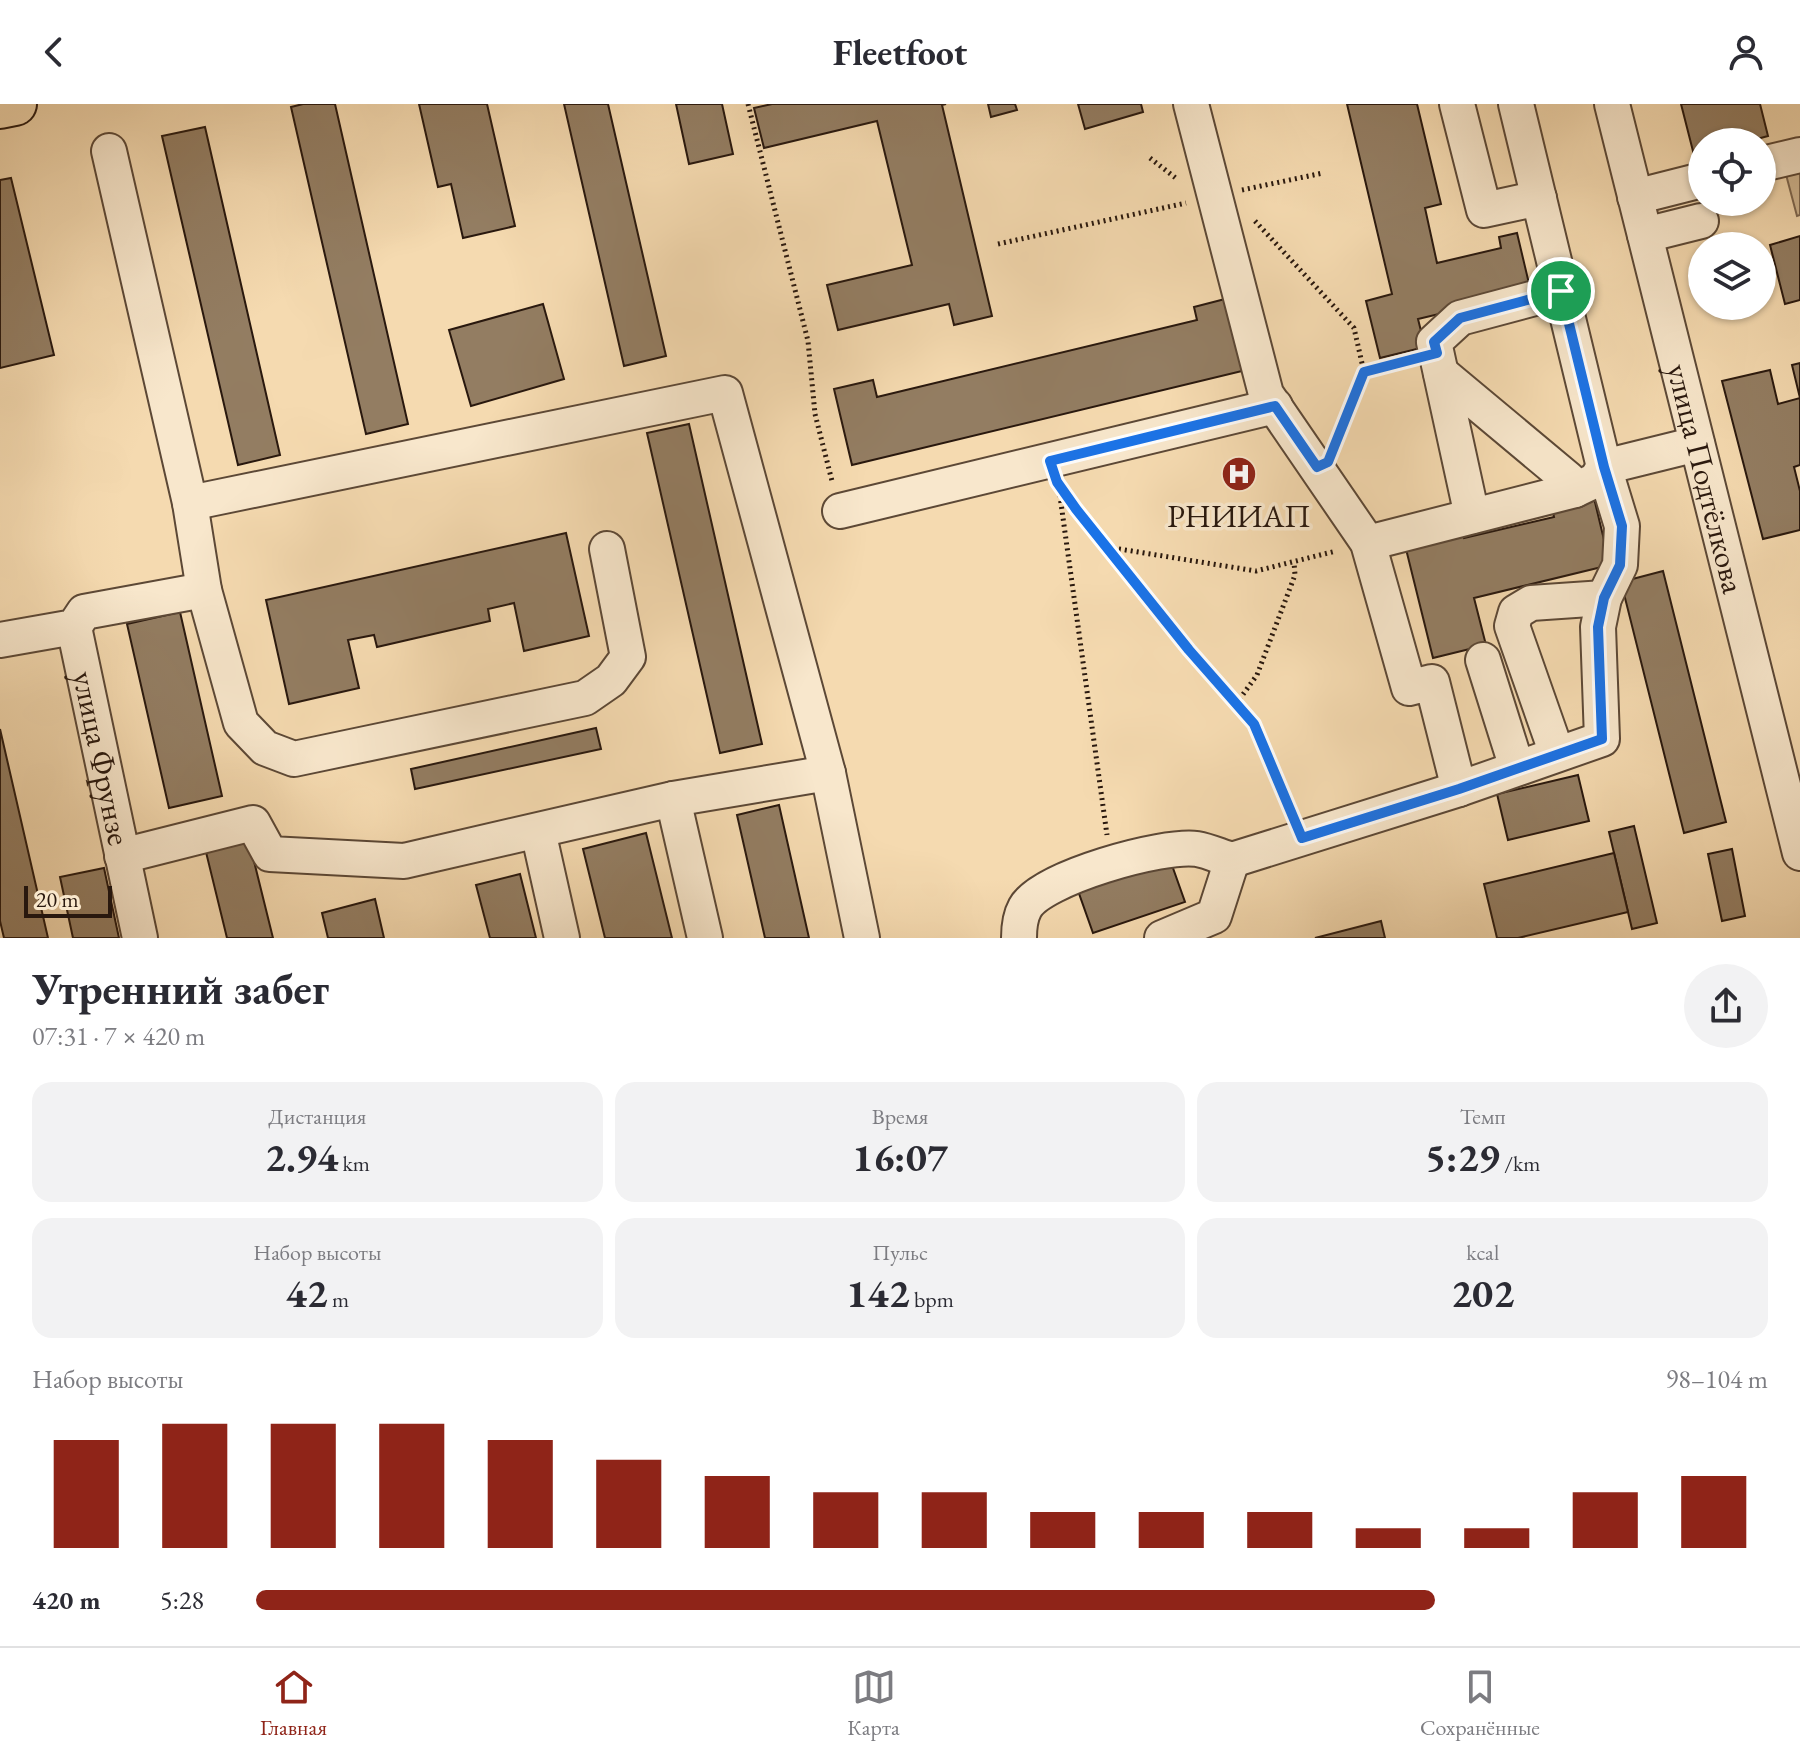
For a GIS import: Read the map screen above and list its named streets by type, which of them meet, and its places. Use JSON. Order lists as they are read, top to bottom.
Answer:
{
  "streets": {
    "street": ["улица Подтёлкова", "улица Фрунзе"]
  },
  "places": {
    "hospital": ["РНИИАП"]
  },
  "scale_bar": "20 m",
  "page": {
    "header": "Fleetfoot",
    "scale": "20 m",
    "heading": ["Утренний забег", "07:31 · 7 × 420 m"],
    "stats": [
      ["Дистанция", "2.94 km"],
      ["Время", "16:07"],
      ["Темп", "5:29 /km"],
      ["Набор высоты", "42 m"],
      ["Пульс", "142 bpm"],
      ["kcal", "202"]
    ],
    "chart": ["Набор высоты", "98–104 m"],
    "list": [
      {
        "name": "420 m",
        "note": "5:28"
      }
    ],
    "tabs": ["Главная", "Карта", "Сохранённые"]
  }
}
